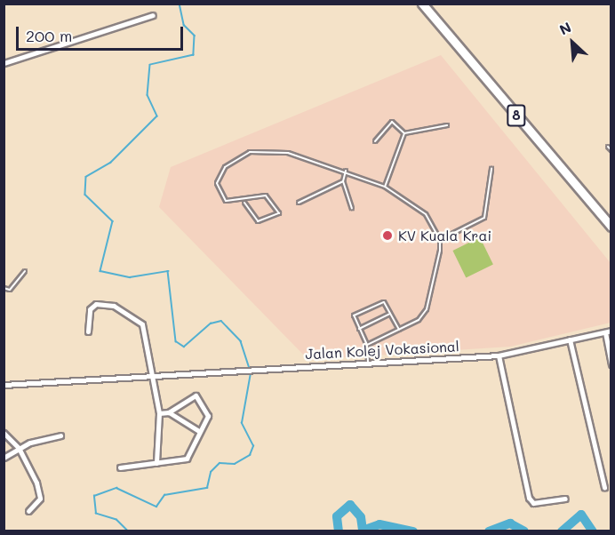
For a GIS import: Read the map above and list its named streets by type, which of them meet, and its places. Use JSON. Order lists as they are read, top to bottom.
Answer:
{
  "streets": {
    "highway": ["8"],
    "street": ["Jalan Kolej Vokasional"]
  },
  "places": ["KV Kuala Krai"],
  "scale_bar": "200 m",
  "north": "top left"
}
